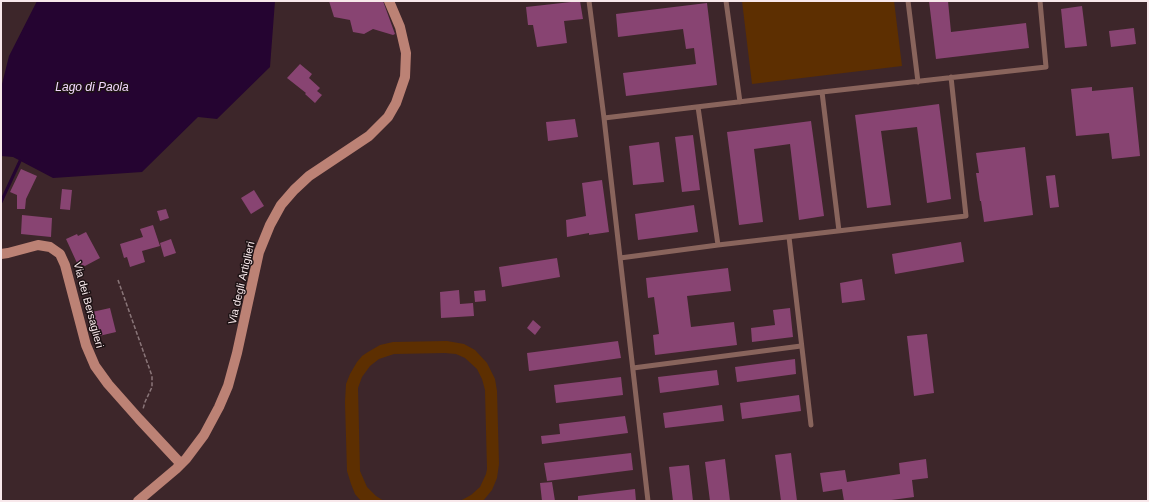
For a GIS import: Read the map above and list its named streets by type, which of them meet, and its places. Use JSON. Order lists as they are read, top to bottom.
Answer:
{
  "streets": {
    "street": ["Via degli Artiglieri", "Via dei Bersaglieri"]
  },
  "crossings": [
    ["Via degli Artiglieri", "Via dei Bersaglieri"]
  ],
  "water": ["Lago di Paola"]
}
